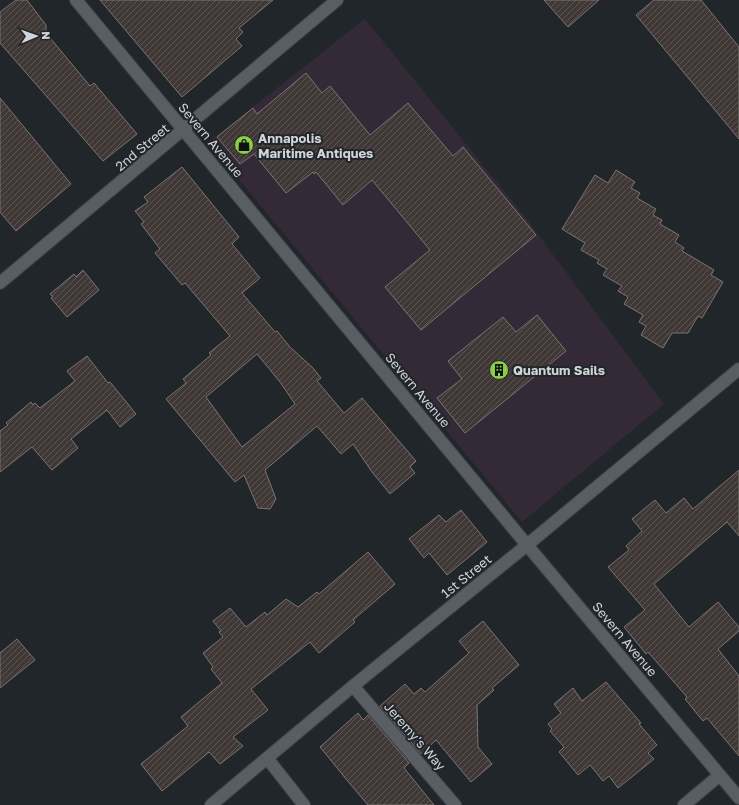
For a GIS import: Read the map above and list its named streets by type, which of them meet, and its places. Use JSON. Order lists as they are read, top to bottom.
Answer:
{
  "streets": {
    "street": [
      "Severn Avenue",
      "2nd Street",
      "1st Street",
      "Jeremy's Way"
    ]
  },
  "crossings": [
    ["Severn Avenue", "2nd Street"],
    ["Severn Avenue", "1st Street"],
    ["1st Street", "Jeremy's Way"]
  ],
  "places": {
    "shop": ["Annapolis Maritime Antiques"],
    "building": ["Quantum Sails"]
  },
  "north": "right"
}
